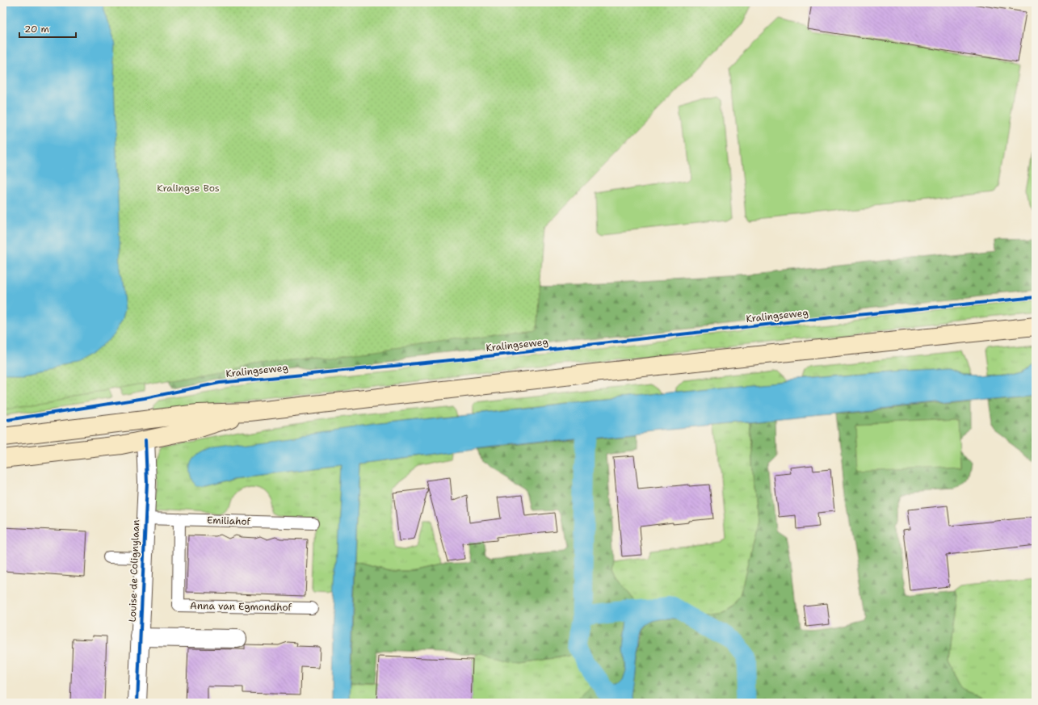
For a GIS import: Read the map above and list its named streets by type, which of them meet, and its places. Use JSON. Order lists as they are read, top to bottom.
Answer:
{
  "streets": {
    "street": ["Louise de Colignylaan"],
    "lane": ["Emiliahof", "Anna van Egmondhof"],
    "cycle path": ["Kralingseweg"]
  },
  "crossings": [
    ["Emiliahof", "Louise de Colignylaan"],
    ["Emiliahof", "Anna van Egmondhof"]
  ],
  "parks": ["Kralingse Bos"],
  "scale_bar": "20 m"
}
